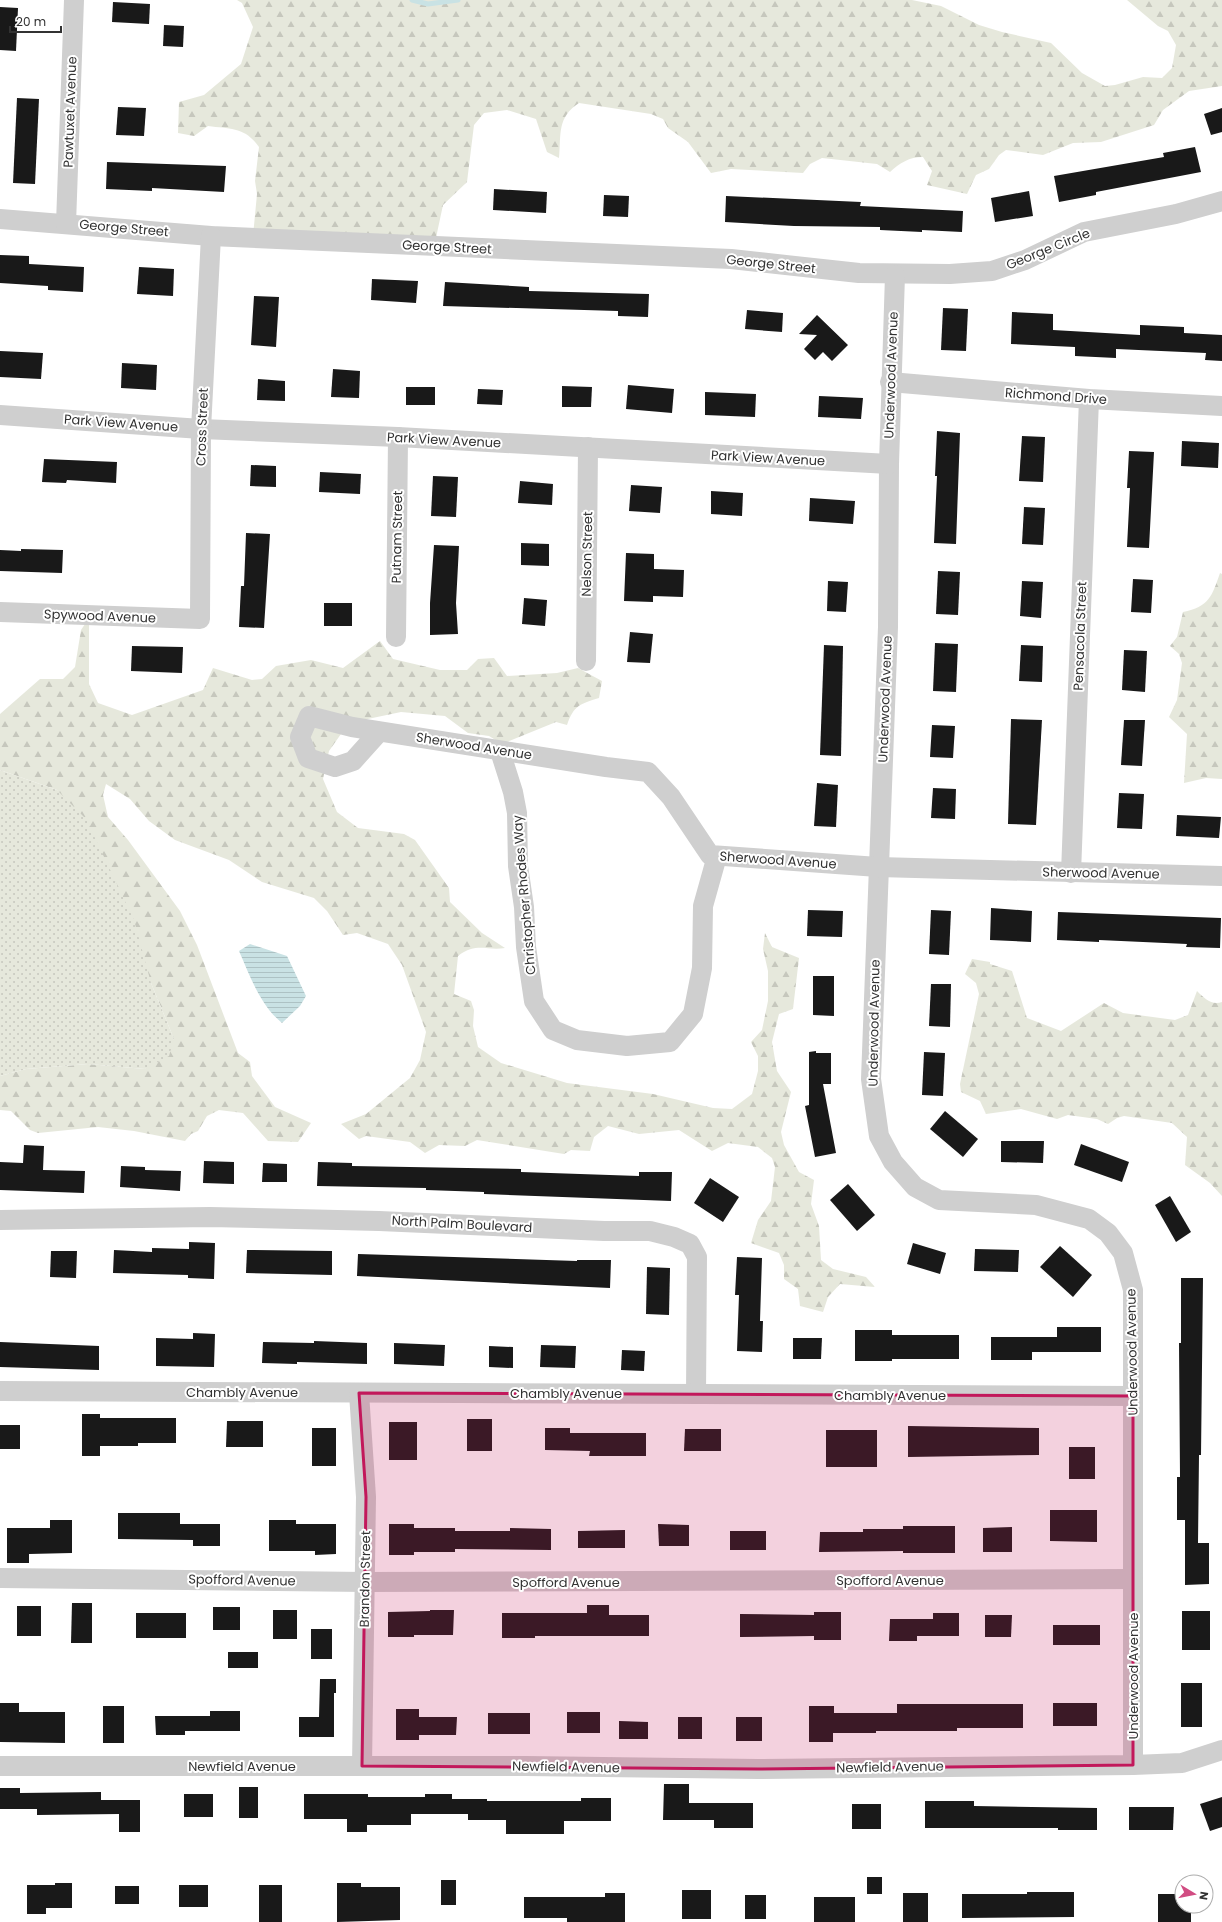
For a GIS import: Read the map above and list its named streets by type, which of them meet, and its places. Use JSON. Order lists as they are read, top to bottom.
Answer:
{
  "streets": {
    "street": [
      "Pawtuxet Avenue",
      "George Street",
      "George Circle",
      "Underwood Avenue",
      "Richmond Drive",
      "Park View Avenue",
      "Cross Street",
      "Putnam Street",
      "Nelson Street",
      "Spywood Avenue",
      "Pensacola Street",
      "Sherwood Avenue",
      "Christopher Rhodes Way",
      "North Palm Boulevard",
      "Chambly Avenue",
      "Brandon Street",
      "Spofford Avenue",
      "Newfield Avenue"
    ]
  },
  "crossings": [
    ["Pawtuxet Avenue", "George Street"],
    ["George Street", "George Circle"],
    ["George Street", "Underwood Avenue"],
    ["George Street", "Cross Street"],
    ["George Circle", "Underwood Avenue"],
    ["Underwood Avenue", "Richmond Drive"],
    ["Underwood Avenue", "Park View Avenue"],
    ["Underwood Avenue", "Sherwood Avenue"],
    ["Underwood Avenue", "Chambly Avenue"],
    ["Underwood Avenue", "Spofford Avenue"],
    ["Underwood Avenue", "Newfield Avenue"],
    ["Richmond Drive", "Pensacola Street"],
    ["Park View Avenue", "Cross Street"],
    ["Park View Avenue", "Putnam Street"],
    ["Park View Avenue", "Nelson Street"],
    ["Cross Street", "Spywood Avenue"],
    ["Pensacola Street", "Sherwood Avenue"],
    ["Sherwood Avenue", "Christopher Rhodes Way"],
    ["North Palm Boulevard", "Chambly Avenue"],
    ["Chambly Avenue", "Brandon Street"],
    ["Brandon Street", "Spofford Avenue"],
    ["Brandon Street", "Newfield Avenue"]
  ],
  "scale_bar": "20 m",
  "north": "right"
}
